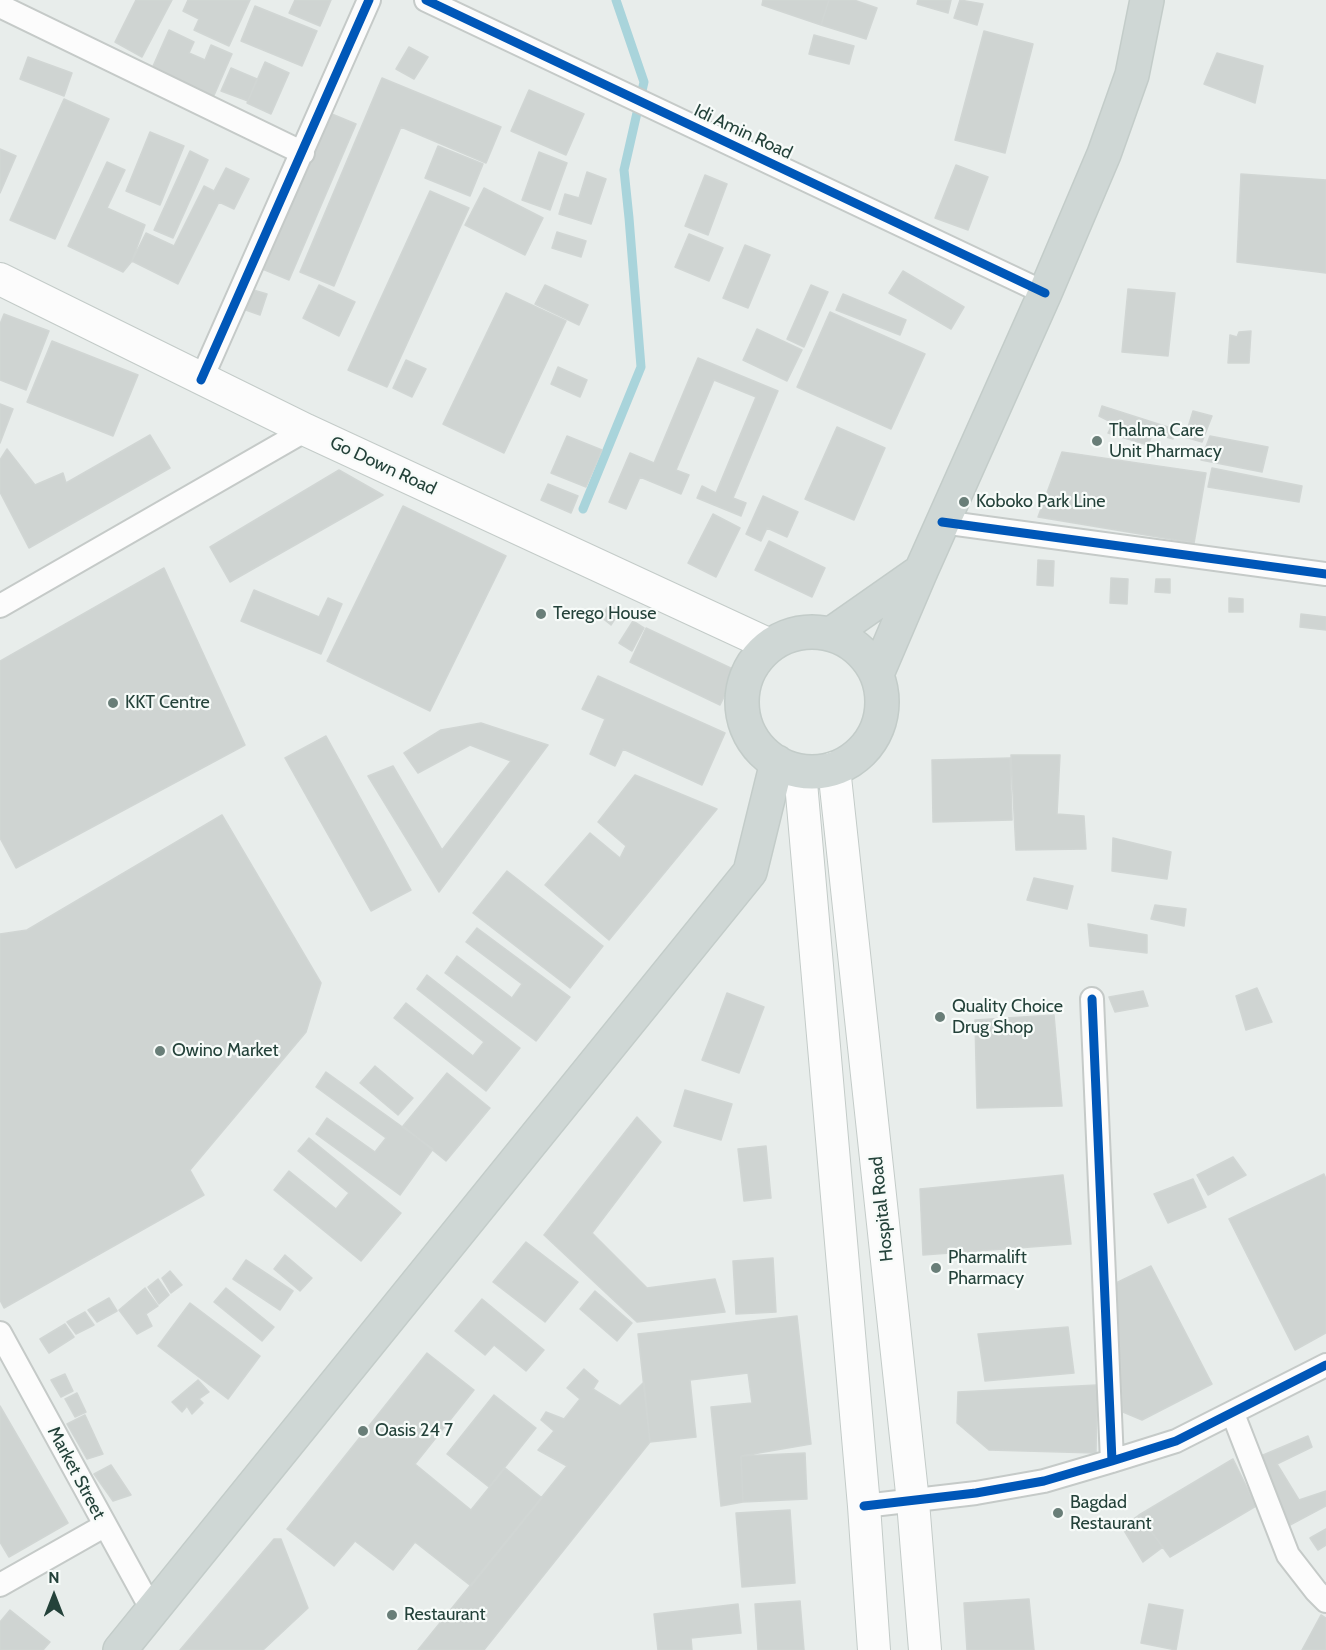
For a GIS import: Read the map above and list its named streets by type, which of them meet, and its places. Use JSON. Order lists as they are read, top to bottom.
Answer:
{
  "streets": {
    "main road": ["Go Down Road", "Hospital Road"],
    "street": ["Idi Amin Road", "Market Street"]
  },
  "crossings": [
    ["Go Down Road", "Hospital Road"]
  ],
  "places": [
    "Thalma Care Unit Pharmacy",
    "Koboko Park Line",
    "Terego House",
    "KKT Centre",
    "Quality Choice Drug Shop",
    "Owino Market",
    "Pharmalift Pharmacy",
    "Oasis 24 7",
    "Bagdad Restaurant",
    "Restaurant"
  ],
  "north": "top"
}
